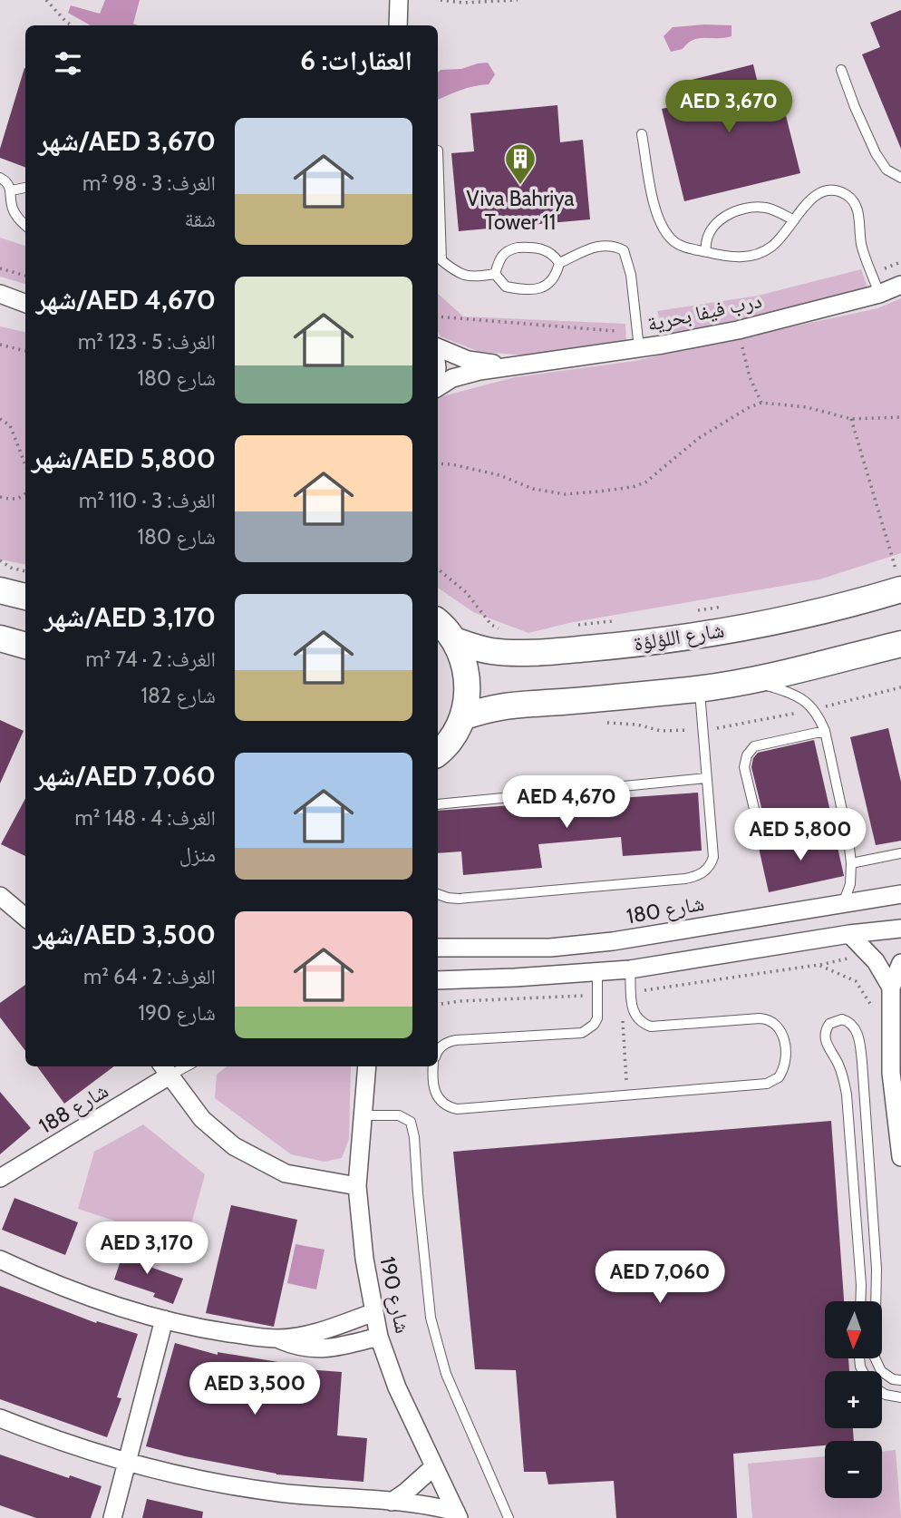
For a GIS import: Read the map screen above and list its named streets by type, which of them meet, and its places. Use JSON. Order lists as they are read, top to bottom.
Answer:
{
  "streets": {
    "main road": ["شارع اللؤلؤة"],
    "street": [
      "درب فيفا بحرية",
      "شارع 180",
      "شارع 188",
      "شارع 190"
    ]
  },
  "places": {
    "building": ["Viva Bahriya Tower 11"]
  },
  "north": "bottom",
  "page": {
    "heading": "العقارات: 6",
    "price": [
      "AED 3,670",
      "AED 4,670",
      "AED 5,800",
      "AED 3,170",
      "AED 7,060",
      "AED 3,500"
    ],
    "list": [
      {
        "name": "AED 3,670/شهر",
        "note": "الغرف: 3 · 98 m² · شقة"
      },
      {
        "name": "AED 4,670/شهر",
        "note": "الغرف: 5 · 123 m² · شارع 180"
      },
      {
        "name": "AED 5,800/شهر",
        "note": "الغرف: 3 · 110 m² · شارع 180"
      },
      {
        "name": "AED 3,170/شهر",
        "note": "الغرف: 2 · 74 m² · شارع 182"
      },
      {
        "name": "AED 7,060/شهر",
        "note": "الغرف: 4 · 148 m² · منزل"
      },
      {
        "name": "AED 3,500/شهر",
        "note": "الغرف: 2 · 64 m² · شارع 190"
      }
    ],
    "map_buttons": ["+", "−"]
  }
}
